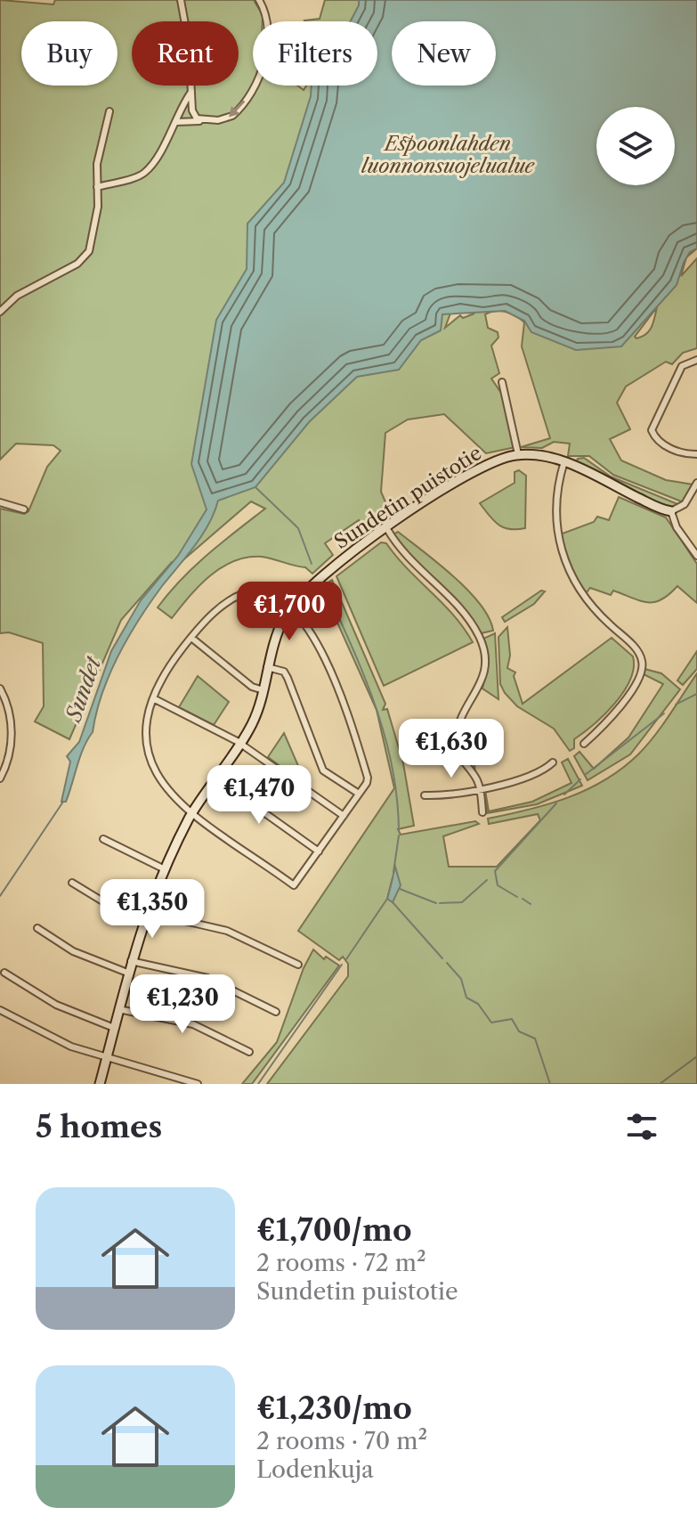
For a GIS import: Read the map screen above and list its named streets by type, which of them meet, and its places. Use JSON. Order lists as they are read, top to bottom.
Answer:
{
  "streets": {
    "street": ["Sundetin puistotie"]
  },
  "water": ["Sundet"],
  "parks": ["Espoonlahden luonnonsuojelualue"],
  "page": {
    "chip": [
      "Buy",
      "Rent",
      "Filters",
      "New"
    ],
    "price": [
      "€1,700",
      "€1,630",
      "€1,470",
      "€1,350",
      "€1,230"
    ],
    "heading": "5 homes",
    "list": [
      {
        "name": "€1,700/mo",
        "note": "2 rooms · 72 m² · Sundetin puistotie"
      },
      {
        "name": "€1,230/mo",
        "note": "2 rooms · 70 m² · Lodenkuja"
      }
    ]
  }
}
